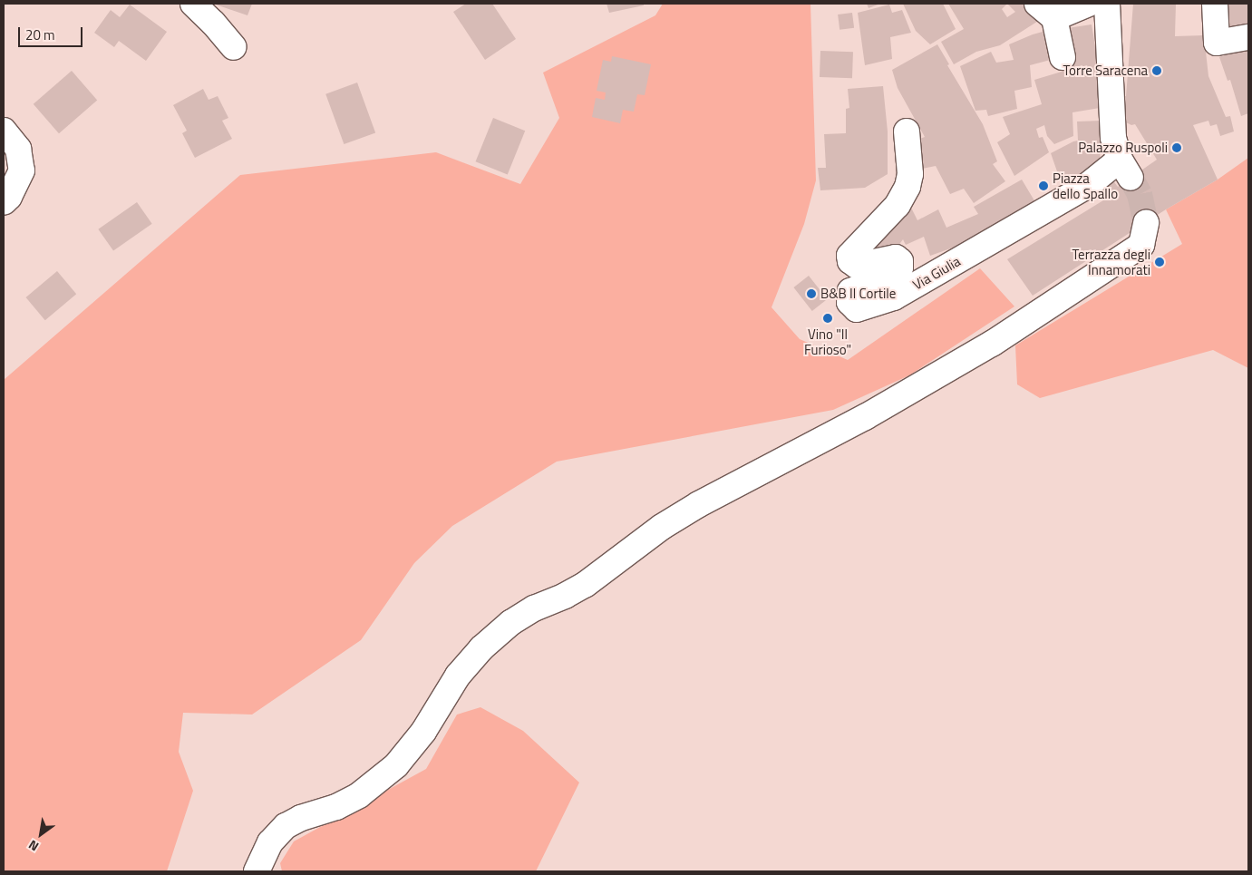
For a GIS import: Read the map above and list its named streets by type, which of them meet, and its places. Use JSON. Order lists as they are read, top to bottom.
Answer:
{
  "streets": {
    "street": ["Via Giulia"]
  },
  "places": [
    "Torre Saracena",
    "Palazzo Ruspoli",
    "Piazza dello Spallo",
    "Terrazza degli Innamorati",
    "B&B Il Cortile",
    "Vino \"Il Furioso\""
  ],
  "scale_bar": "20 m",
  "north": "bottom left"
}
